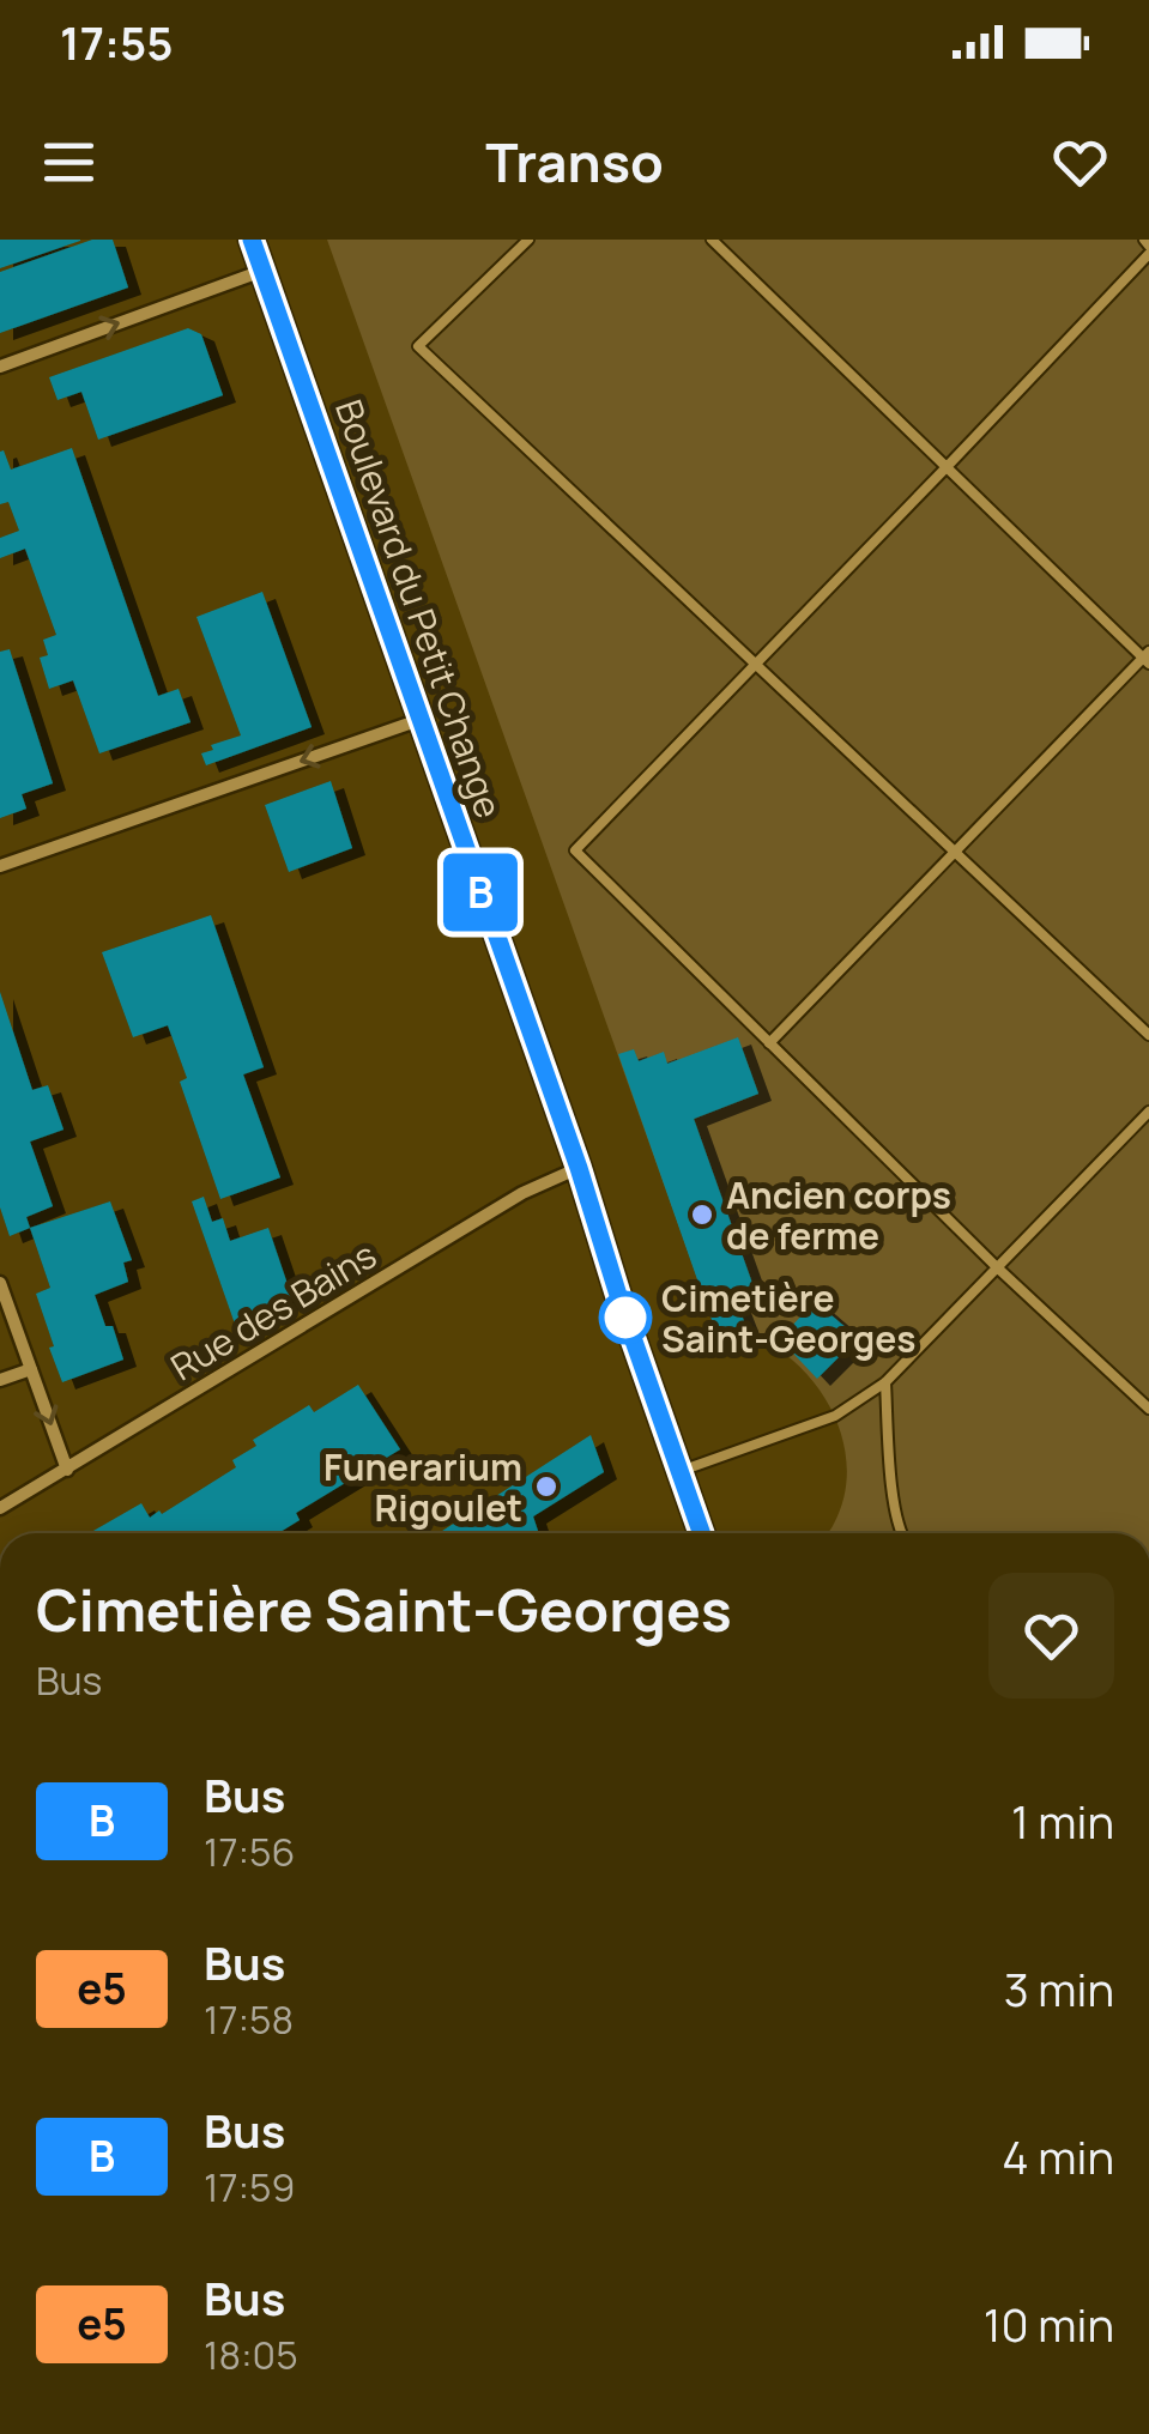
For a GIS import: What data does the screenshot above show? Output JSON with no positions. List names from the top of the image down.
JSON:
{
  "streets": {
    "main road": ["Boulevard du Petit Change"],
    "street": ["Rue des Bains"]
  },
  "crossings": [
    ["Boulevard du Petit Change", "Rue des Bains"]
  ],
  "places": ["Ancien corps de ferme", "Cimetière Saint-Georges", "Funerarium Rigoulet"],
  "lines": ["bus line B"],
  "page": {
    "status": "17:55",
    "header": "Transo",
    "on_map": "B",
    "heading": ["Cimetière Saint-Georges", "Bus"],
    "list": [
      {
        "mark": "B",
        "name": "Bus",
        "note": "17:56",
        "value": "1 min"
      },
      {
        "mark": "e5",
        "name": "Bus",
        "note": "17:58",
        "value": "3 min"
      },
      {
        "mark": "B",
        "name": "Bus",
        "note": "17:59",
        "value": "4 min"
      },
      {
        "mark": "e5",
        "name": "Bus",
        "note": "18:05",
        "value": "10 min"
      }
    ]
  }
}
